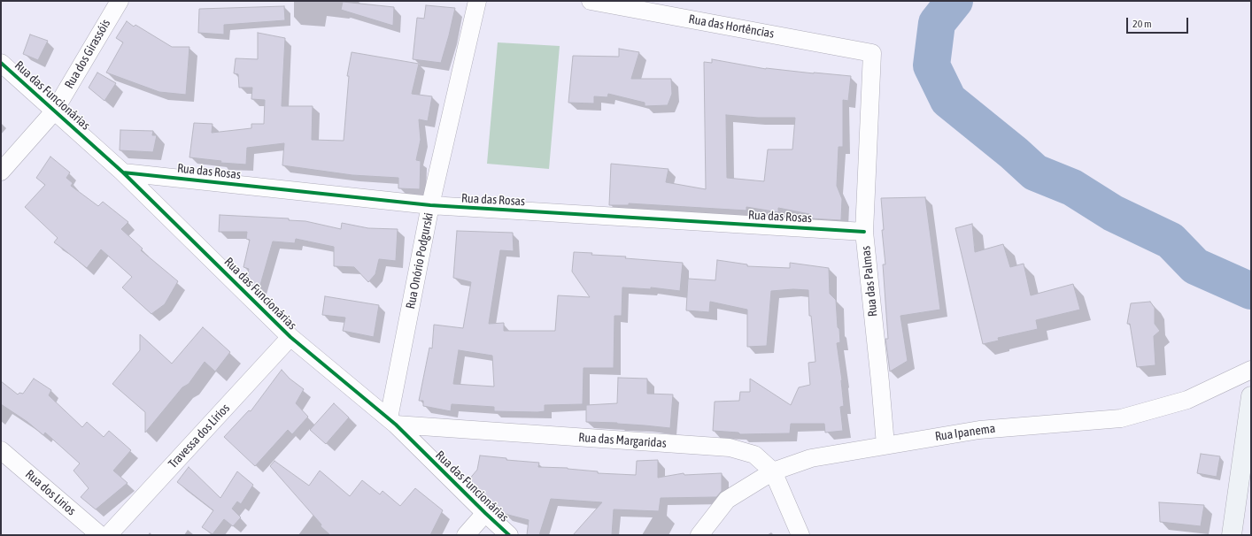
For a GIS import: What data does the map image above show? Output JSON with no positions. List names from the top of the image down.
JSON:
{
  "streets": {
    "street": [
      "Rua das Hortências",
      "Rua dos Girassóis",
      "Rua das Funcionárias",
      "Rua das Rosas",
      "Rua Onório Podgurski",
      "Rua das Palmas",
      "Rua Ipanema",
      "Travessa dos Lírios",
      "Rua das Margaridas",
      "Rua dos Lirios"
    ]
  },
  "crossings": [
    ["Rua das Hortências", "Rua das Palmas"],
    ["Rua dos Girassóis", "Rua das Funcionárias"],
    ["Rua das Funcionárias", "Rua das Rosas"],
    ["Rua das Funcionárias", "Rua Onório Podgurski"],
    ["Rua das Funcionárias", "Travessa dos Lírios"],
    ["Rua das Funcionárias", "Rua das Margaridas"],
    ["Rua das Rosas", "Rua Onório Podgurski"],
    ["Rua das Rosas", "Rua das Palmas"],
    ["Rua Onório Podgurski", "Rua das Margaridas"],
    ["Rua das Palmas", "Rua Ipanema"],
    ["Rua Ipanema", "Rua das Margaridas"]
  ],
  "scale_bar": "20 m"
}
